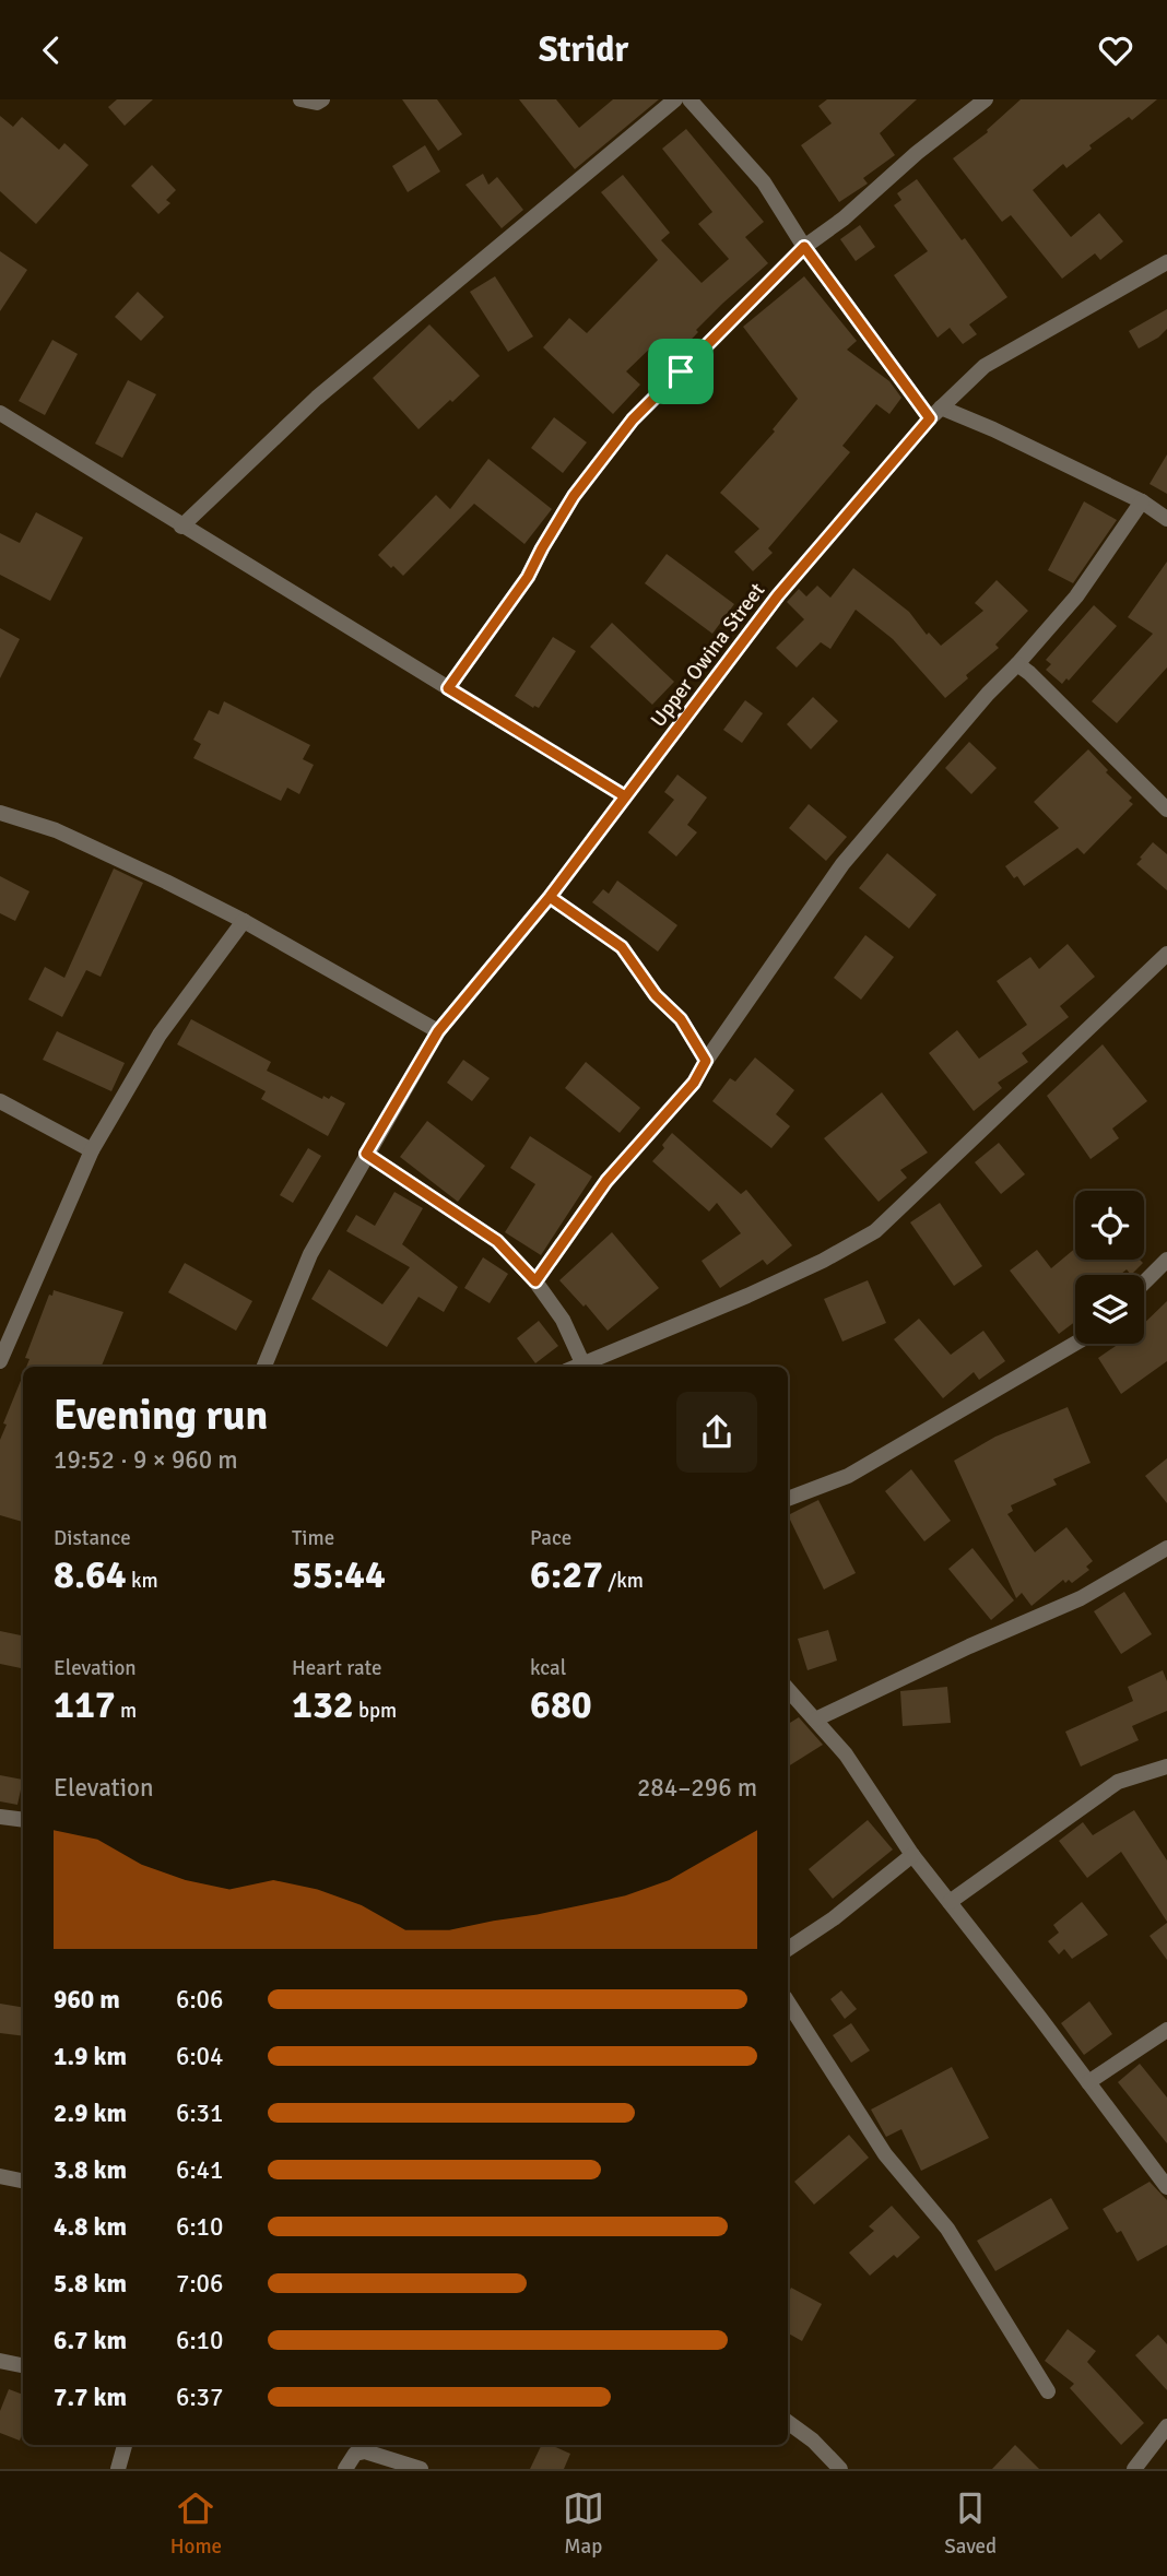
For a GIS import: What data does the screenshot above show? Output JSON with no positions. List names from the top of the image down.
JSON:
{
  "streets": {
    "street": ["Upper Owina Street"]
  },
  "page": {
    "header": "Stridr",
    "heading": ["Evening run", "19:52 · 9 × 960 m"],
    "stats": [
      ["Distance", "8.64 km"],
      ["Time", "55:44"],
      ["Pace", "6:27 /km"],
      ["Elevation", "117 m"],
      ["Heart rate", "132 bpm"],
      ["kcal", "680"]
    ],
    "chart": ["Elevation", "284–296 m"],
    "list": [
      {
        "name": "960 m",
        "note": "6:06"
      },
      {
        "name": "1.9 km",
        "note": "6:04"
      },
      {
        "name": "2.9 km",
        "note": "6:31"
      },
      {
        "name": "3.8 km",
        "note": "6:41"
      },
      {
        "name": "4.8 km",
        "note": "6:10"
      },
      {
        "name": "5.8 km",
        "note": "7:06"
      },
      {
        "name": "6.7 km",
        "note": "6:10"
      },
      {
        "name": "7.7 km",
        "note": "6:37"
      }
    ],
    "tabs": ["Home", "Map", "Saved"]
  }
}
